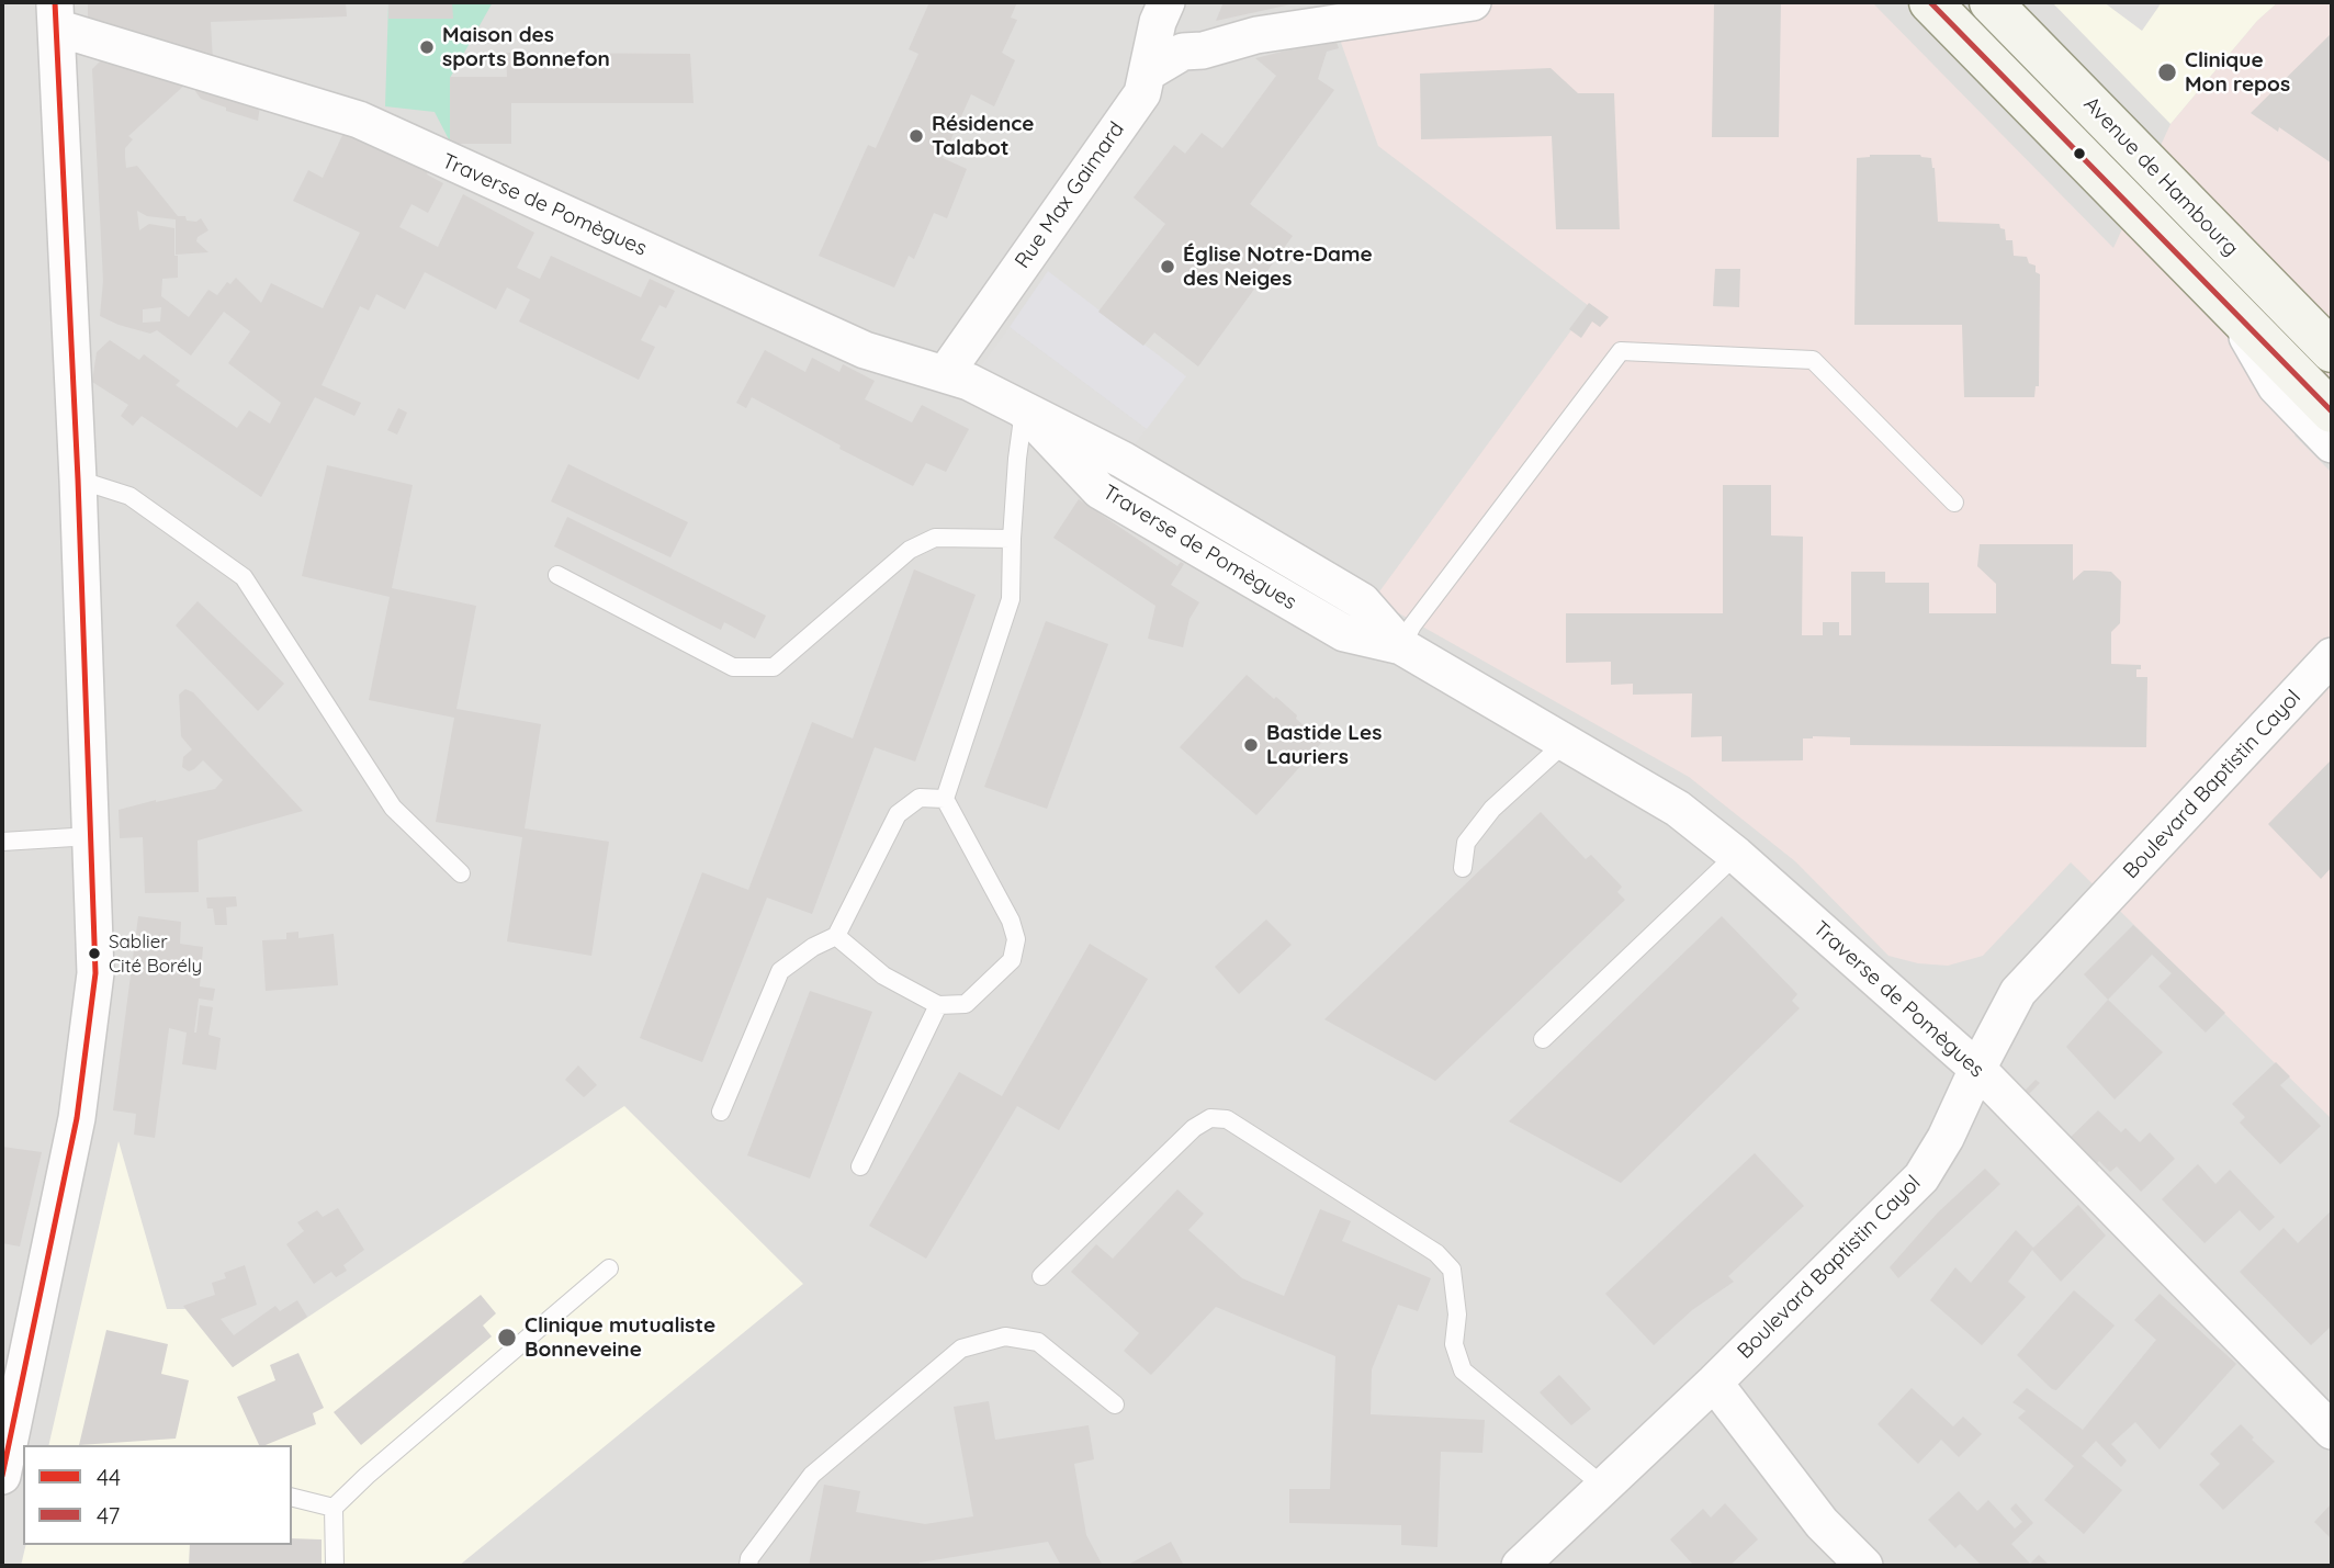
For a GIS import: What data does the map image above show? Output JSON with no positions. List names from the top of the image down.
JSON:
{
  "streets": {
    "street": [
      "Avenue de Hambourg",
      "Rue Max Gaimard",
      "Traverse de Pomègues",
      "Boulevard Baptistin Cayol"
    ]
  },
  "crossings": [
    ["Rue Max Gaimard", "Traverse de Pomègues"],
    ["Traverse de Pomègues", "Boulevard Baptistin Cayol"]
  ],
  "places": [
    "Maison des sports Bonnefon",
    "Clinique Mon repos",
    "Résidence Talabot",
    "Église Notre-Dame des Neiges",
    "Bastide Les Lauriers",
    "Sablier Cité Borély",
    "Clinique mutualiste Bonneveine"
  ],
  "lines": ["transit line 44", "transit line 47"],
  "legend": ["44", "47"]
}
